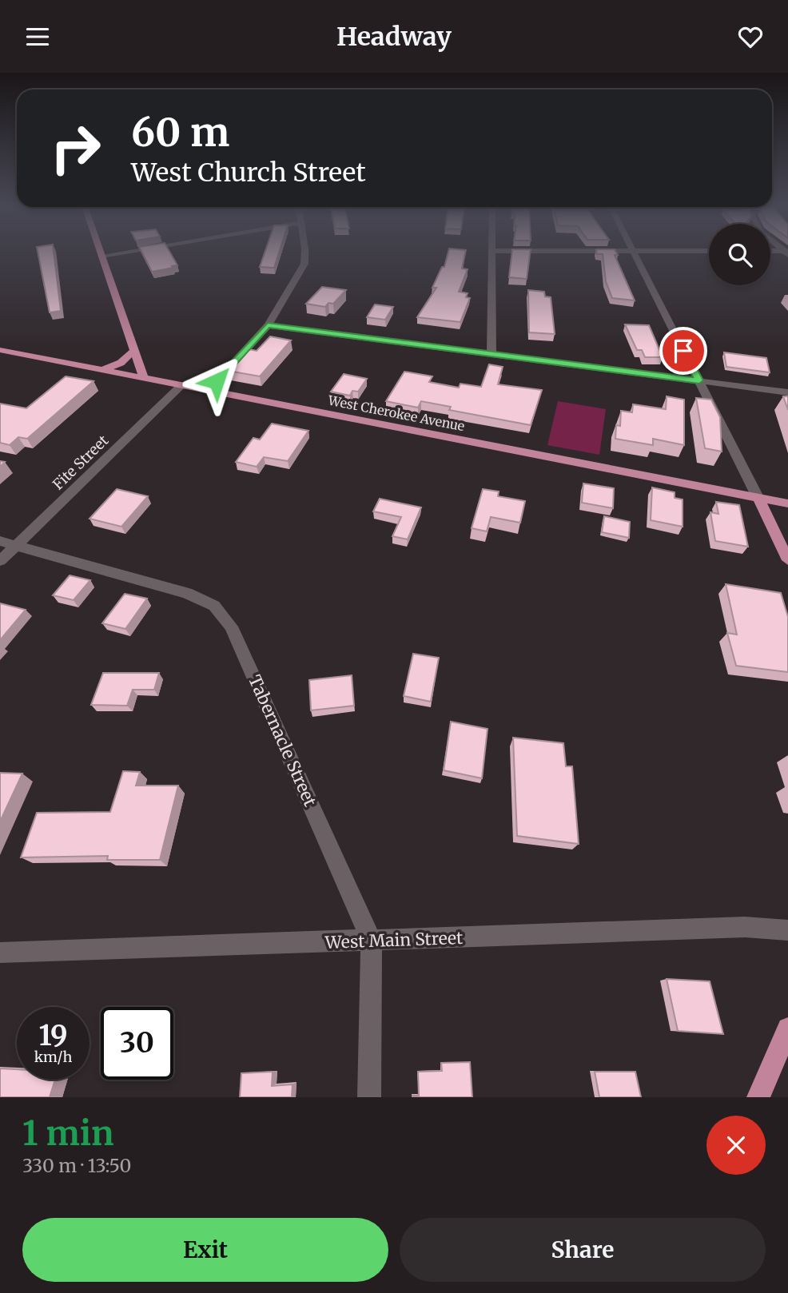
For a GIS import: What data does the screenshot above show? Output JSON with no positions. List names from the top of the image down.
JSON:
{
  "streets": {
    "main road": ["West Cherokee Avenue"],
    "street": ["Fite Street", "Tabernacle Street", "West Main Street"]
  },
  "crossings": [
    ["West Cherokee Avenue", "Fite Street"],
    ["Fite Street", "Tabernacle Street"],
    ["Tabernacle Street", "West Main Street"]
  ],
  "page": {
    "header": "Headway",
    "turn": ["60 m", "West Church Street"],
    "speed": "19 km/h",
    "limit": "30",
    "heading": ["1 min", "330 m · 13:50"],
    "buttons": ["Exit", "Share"]
  }
}
